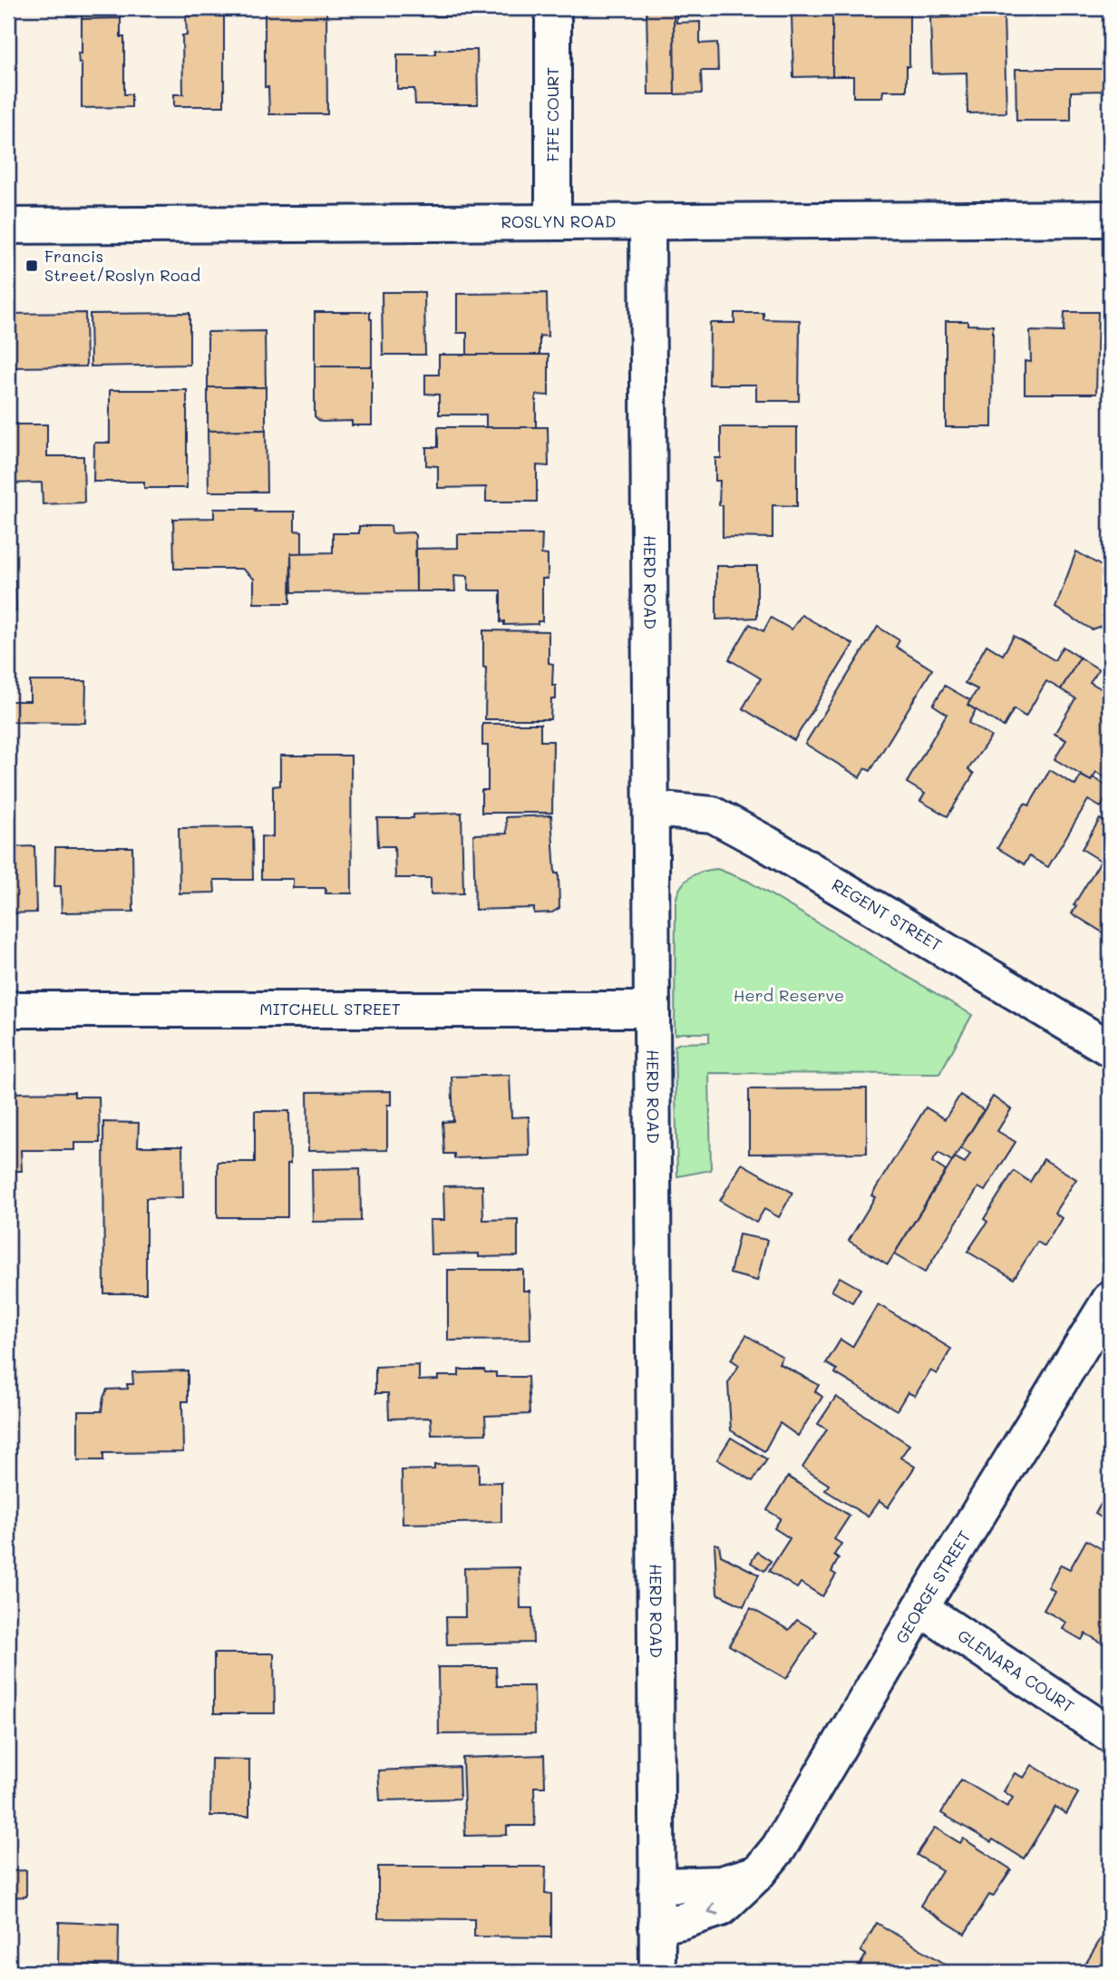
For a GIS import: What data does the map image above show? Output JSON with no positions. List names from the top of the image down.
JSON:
{
  "streets": {
    "street": [
      "FIFE COURT",
      "ROSLYN ROAD",
      "HERD ROAD",
      "REGENT STREET",
      "MITCHELL STREET",
      "GEORGE STREET",
      "GLENARA COURT"
    ]
  },
  "crossings": [
    ["FIFE COURT", "ROSLYN ROAD"],
    ["ROSLYN ROAD", "HERD ROAD"],
    ["HERD ROAD", "REGENT STREET"],
    ["HERD ROAD", "MITCHELL STREET"],
    ["HERD ROAD", "GEORGE STREET"],
    ["GEORGE STREET", "GLENARA COURT"]
  ],
  "parks": ["Herd Reserve"],
  "places": {
    "transit": ["Francis Street/Roslyn Road"]
  }
}
